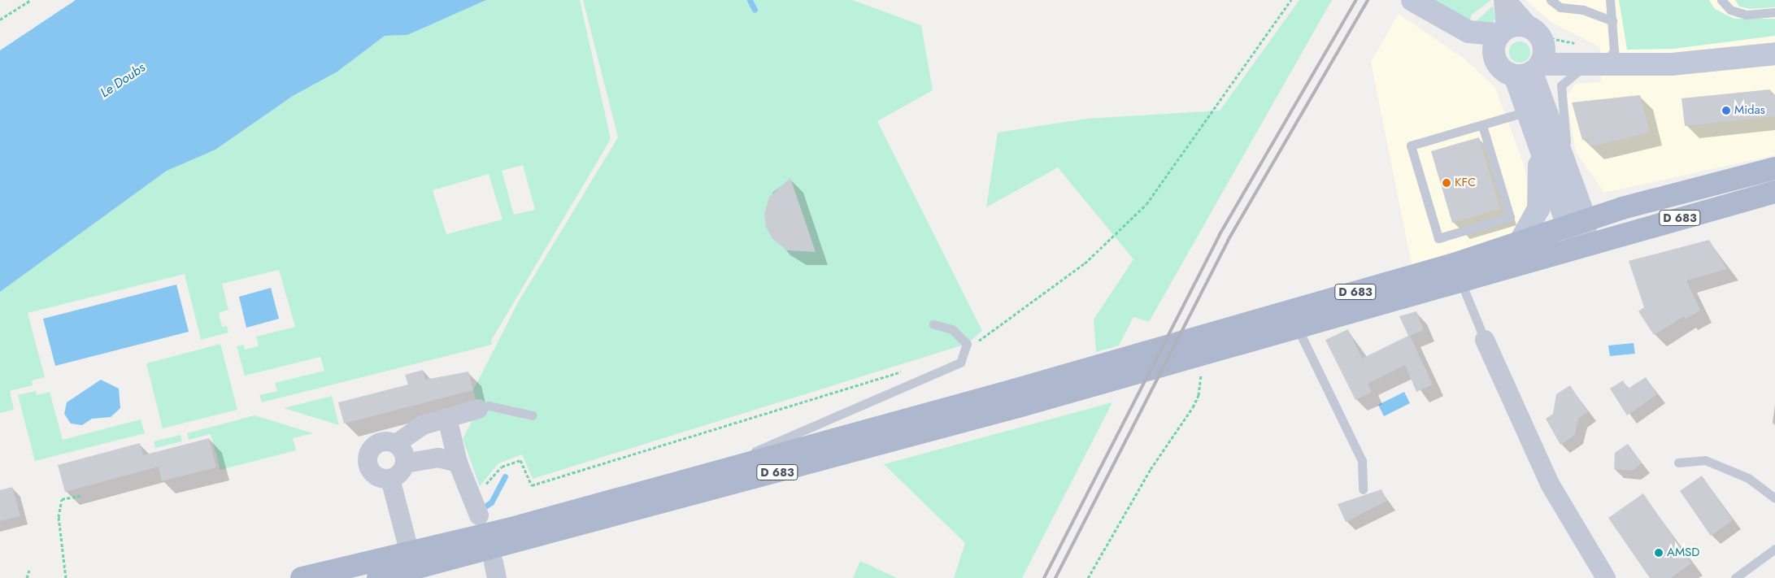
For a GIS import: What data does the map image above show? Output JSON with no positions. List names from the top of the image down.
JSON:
{
  "streets": {
    "main road": ["D 683"]
  },
  "water": ["Le Doubs"],
  "places": ["Midas", "KFC", "AMSD"]
}
